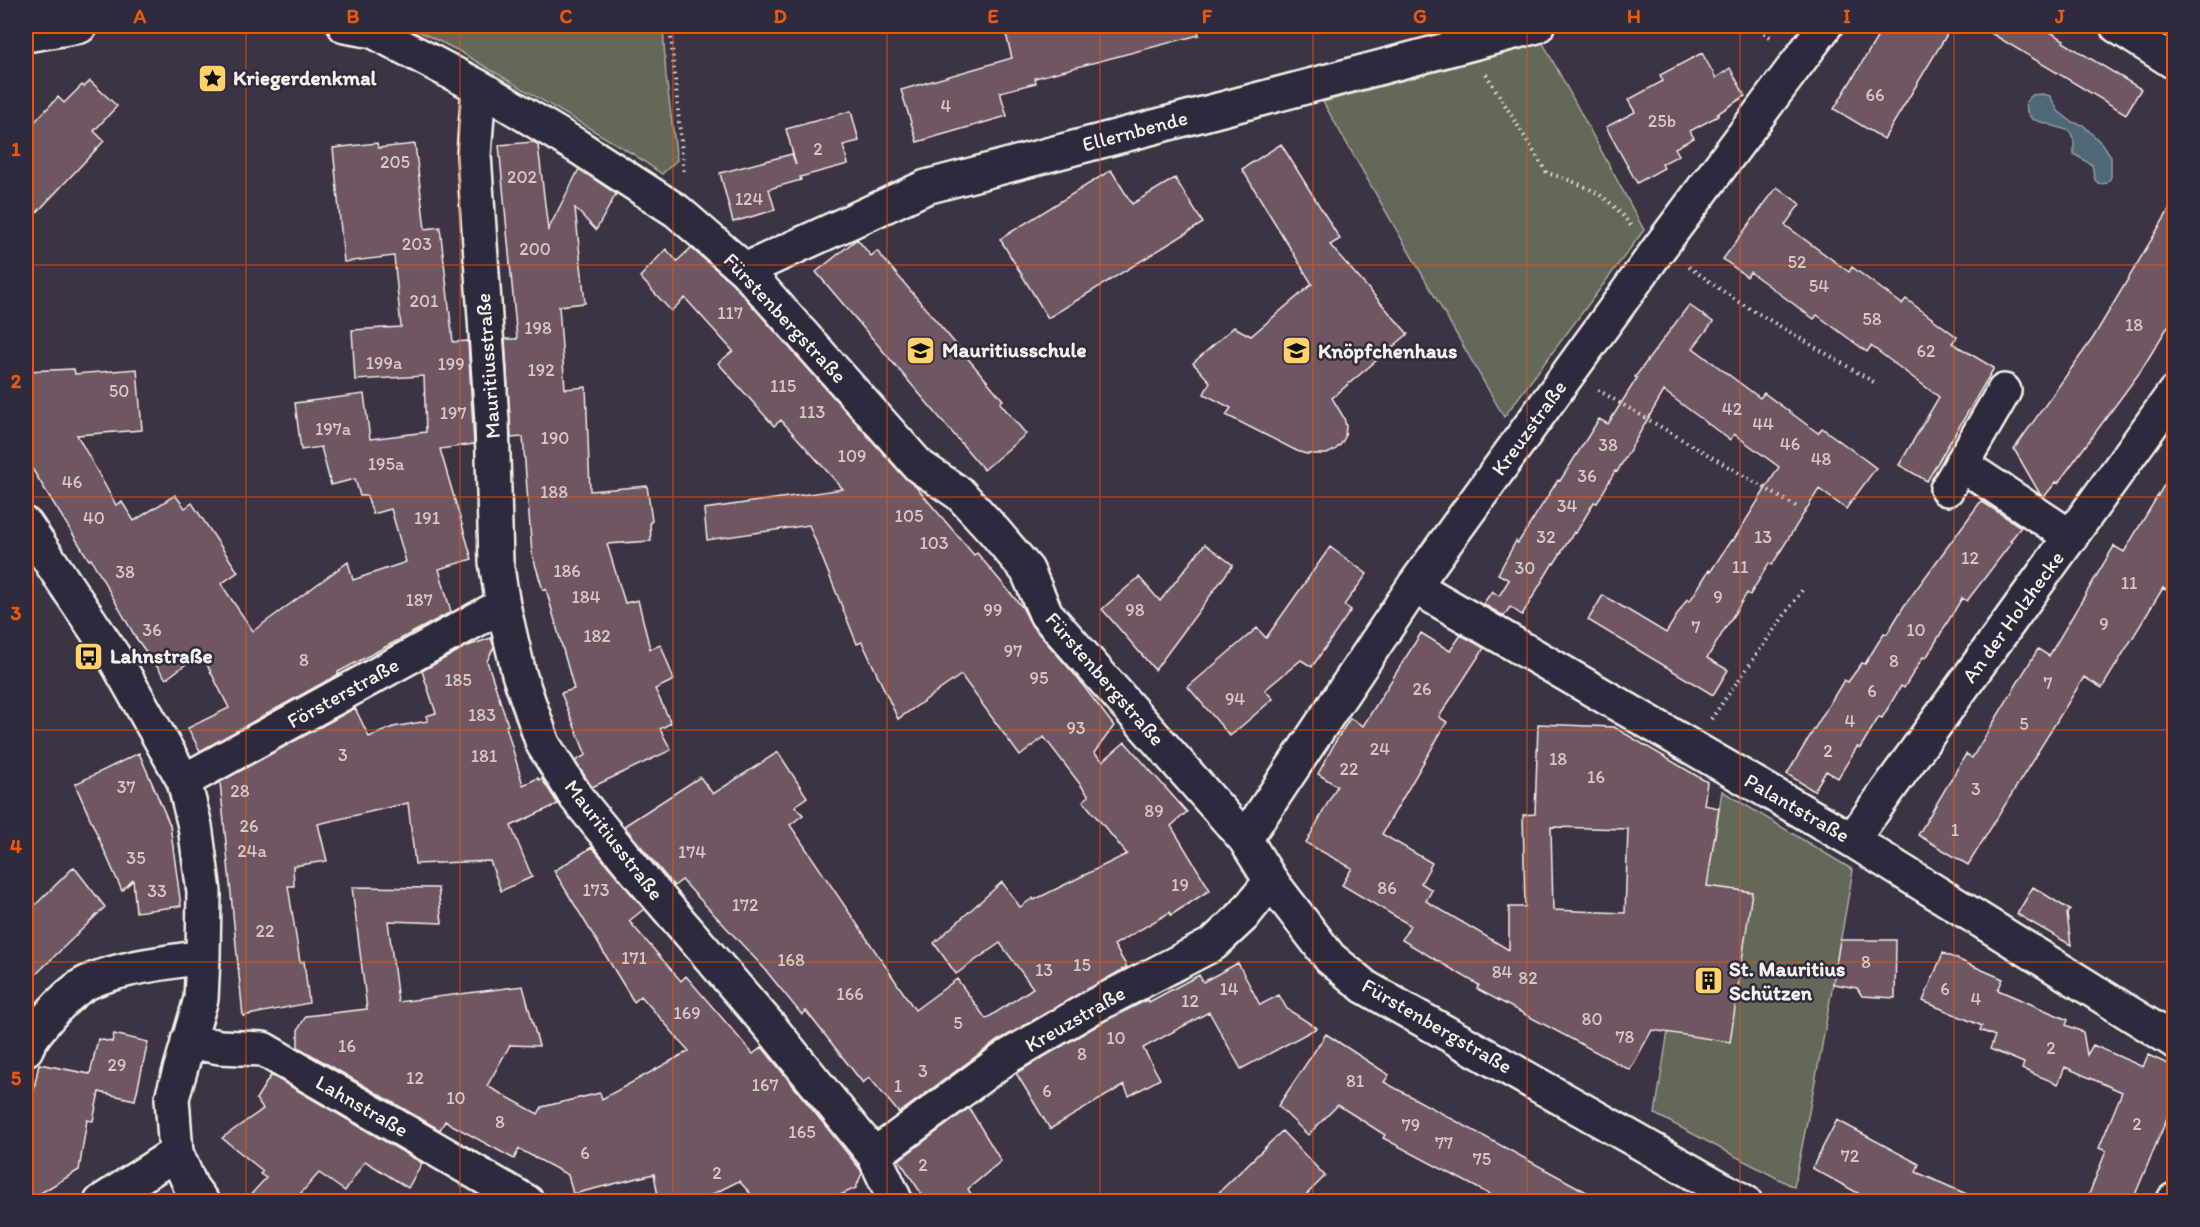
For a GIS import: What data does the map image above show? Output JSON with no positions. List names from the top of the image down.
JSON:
{
  "streets": {
    "street": [
      "Ellernbende",
      "Fürstenbergstraße",
      "Mauritiusstraße",
      "Kreuzstraße",
      "An der Holzhecke",
      "Försterstraße",
      "Palantstraße",
      "Lahnstraße"
    ]
  },
  "crossings": [
    ["Ellernbende", "Fürstenbergstraße"],
    ["Fürstenbergstraße", "Mauritiusstraße"],
    ["Fürstenbergstraße", "Kreuzstraße"],
    ["Mauritiusstraße", "Kreuzstraße"],
    ["Mauritiusstraße", "Försterstraße"],
    ["Kreuzstraße", "Palantstraße"],
    ["An der Holzhecke", "Palantstraße"]
  ],
  "places": {
    "place": ["Kriegerdenkmal"],
    "school or university": ["Mauritiusschule", "Knöpfchenhaus"],
    "bus stop": ["Lahnstraße"],
    "building": ["St. Mauritius Schützen"]
  },
  "house_numbers": [
    "66",
    "4",
    "25b",
    "2",
    "205",
    "202",
    "124",
    "203",
    "200",
    "52",
    "54",
    "201",
    "117",
    "58",
    "18",
    "198",
    "62",
    "199a",
    "199",
    "192",
    "115",
    "50",
    "42",
    "113",
    "197",
    "44",
    "197a",
    "190",
    "46",
    "38",
    "109",
    "48",
    "195a",
    "36",
    "46",
    "188",
    "34",
    "105",
    "40",
    "191",
    "32",
    "13",
    "103",
    "12",
    "11",
    "30",
    "186",
    "38",
    "11",
    "184",
    "9",
    "187",
    "99",
    "98",
    "9",
    "7",
    "36",
    "10",
    "182",
    "97",
    "8",
    "8",
    "95",
    "185",
    "7",
    "26",
    "6",
    "94",
    "183",
    "4",
    "5",
    "93",
    "24",
    "2",
    "3",
    "181",
    "18",
    "22",
    "16",
    "37",
    "3",
    "28",
    "89",
    "26",
    "1",
    "24a",
    "174",
    "35",
    "19",
    "86",
    "173",
    "33",
    "172",
    "22",
    "171",
    "168",
    "8",
    "15",
    "13",
    "84",
    "82",
    "14",
    "6",
    "166",
    "4",
    "12",
    "169",
    "80",
    "5",
    "78",
    "10",
    "16",
    "2",
    "8",
    "29",
    "3",
    "12",
    "81",
    "167",
    "1",
    "6",
    "10",
    "8",
    "2",
    "79",
    "165",
    "77",
    "6",
    "72",
    "75",
    "2",
    "2"
  ],
  "grid": {
    "columns": [
      "A",
      "B",
      "C",
      "D",
      "E",
      "F",
      "G",
      "H",
      "I",
      "J"
    ],
    "rows": [
      "1",
      "2",
      "3",
      "4",
      "5"
    ]
  }
}
